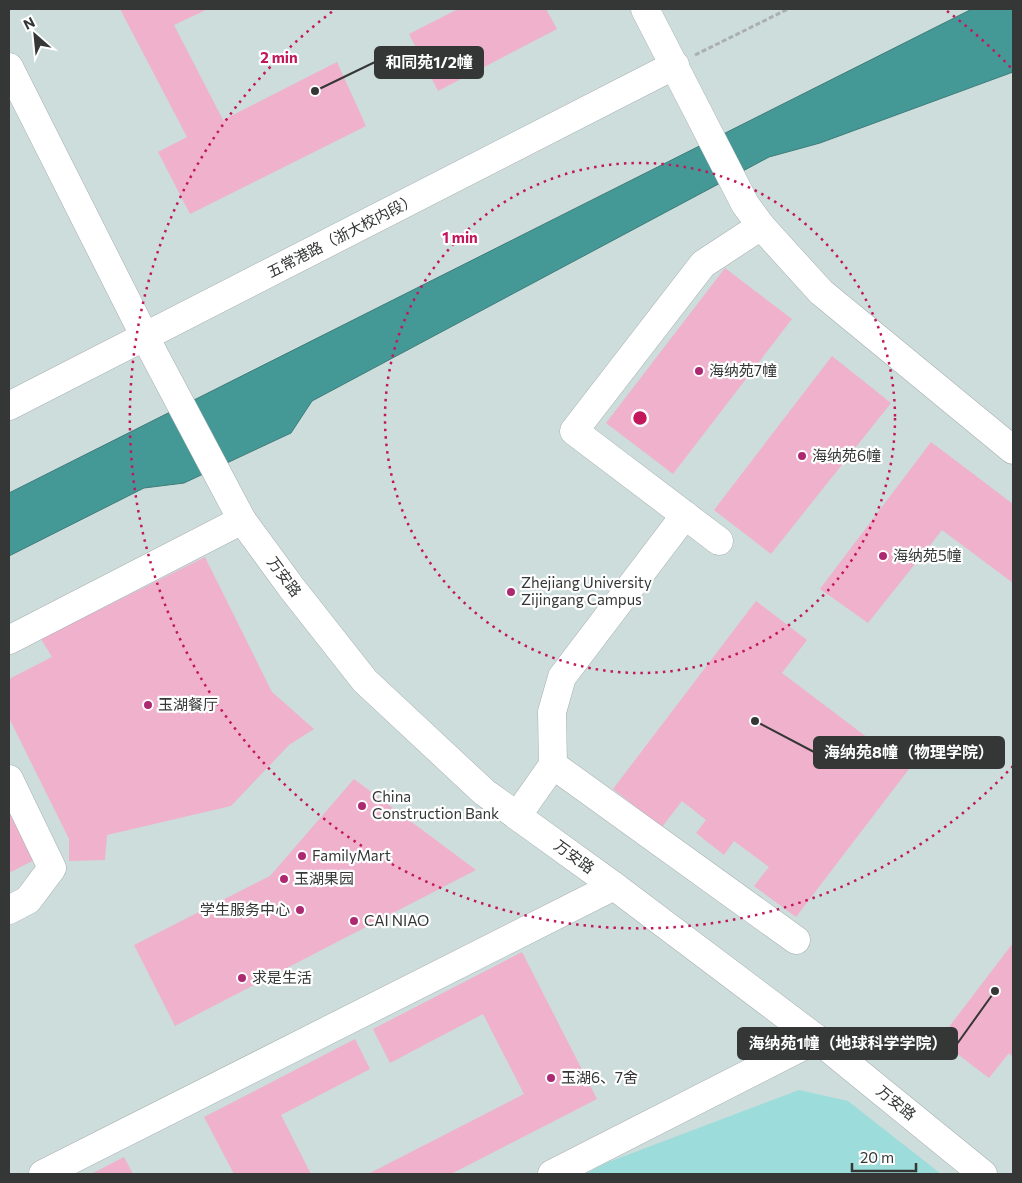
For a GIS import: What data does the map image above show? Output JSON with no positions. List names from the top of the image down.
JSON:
{
  "streets": {
    "street": ["五常港路（浙大校内段）", "万安路"]
  },
  "crossings": [
    ["五常港路（浙大校内段）", "万安路"]
  ],
  "places": [
    "和同苑1/2幢",
    "海纳苑7幢",
    "海纳苑6幢",
    "海纳苑5幢",
    "Zhejiang University Zijingang Campus",
    "玉湖餐厅",
    "海纳苑8幢（物理学院）",
    "China Construction Bank",
    "FamilyMart",
    "玉湖果园",
    "学生服务中心",
    "CAI NIAO",
    "求是生活",
    "海纳苑1幢（地球科学学院）",
    "玉湖6、7舍"
  ],
  "scale_bar": "20 m",
  "north": "top left",
  "rings": ["2 min", "1 min"]
}
